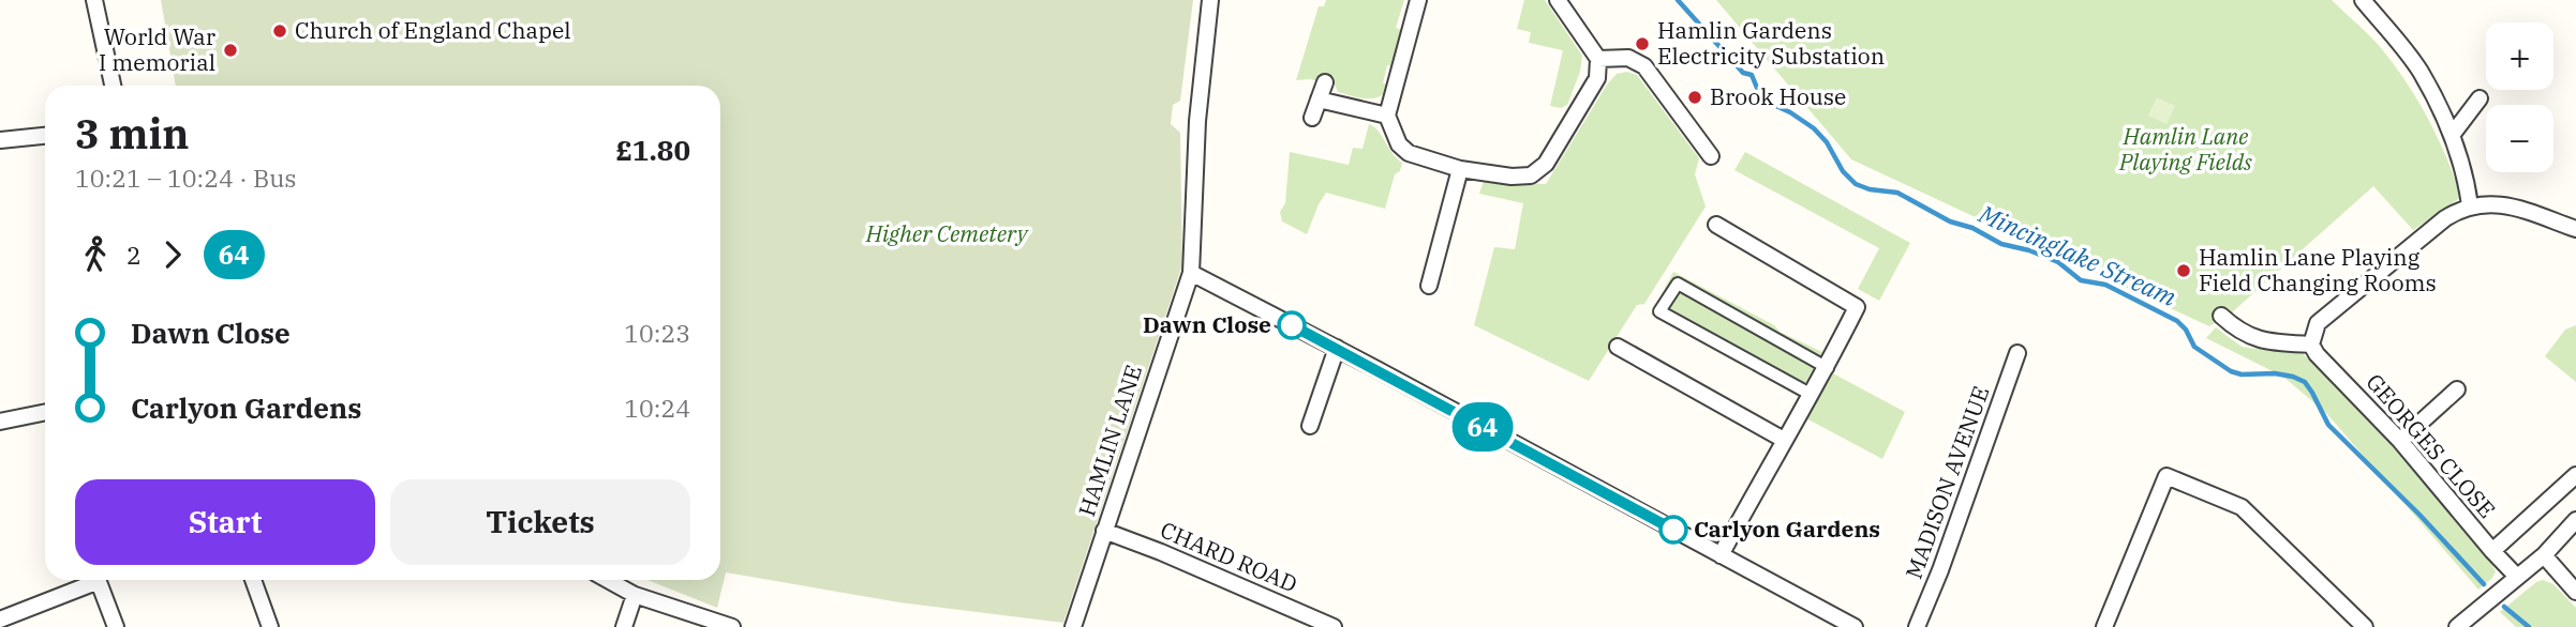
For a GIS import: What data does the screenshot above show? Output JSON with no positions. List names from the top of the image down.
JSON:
{
  "streets": {
    "street": [
      "HAMLIN LANE",
      "GEORGES CLOSE",
      "MADISON AVENUE",
      "CHARD ROAD"
    ]
  },
  "crossings": [
    ["HAMLIN LANE", "CHARD ROAD"]
  ],
  "water": ["Mincinglake Stream"],
  "parks": ["Hamlin Lane Playing Fields", "Higher Cemetery"],
  "places": [
    "Church of England Chapel",
    "Hamlin Gardens Electricity Substation",
    "World War I memorial",
    "Brook House",
    "Hamlin Lane Playing Field Changing Rooms",
    "Dawn Close",
    "Carlyon Gardens"
  ],
  "lines": ["bus line 64"],
  "page": {
    "on_map": "64",
    "map_buttons": ["+", "−"],
    "heading": ["3 min", "10:21 – 10:24 · Bus", "£1.80"],
    "legs": ["2", "64"],
    "list": [
      {
        "name": "Dawn Close",
        "value": "10:23"
      },
      {
        "name": "Carlyon Gardens",
        "value": "10:24"
      }
    ],
    "buttons": ["Start", "Tickets"]
  }
}
